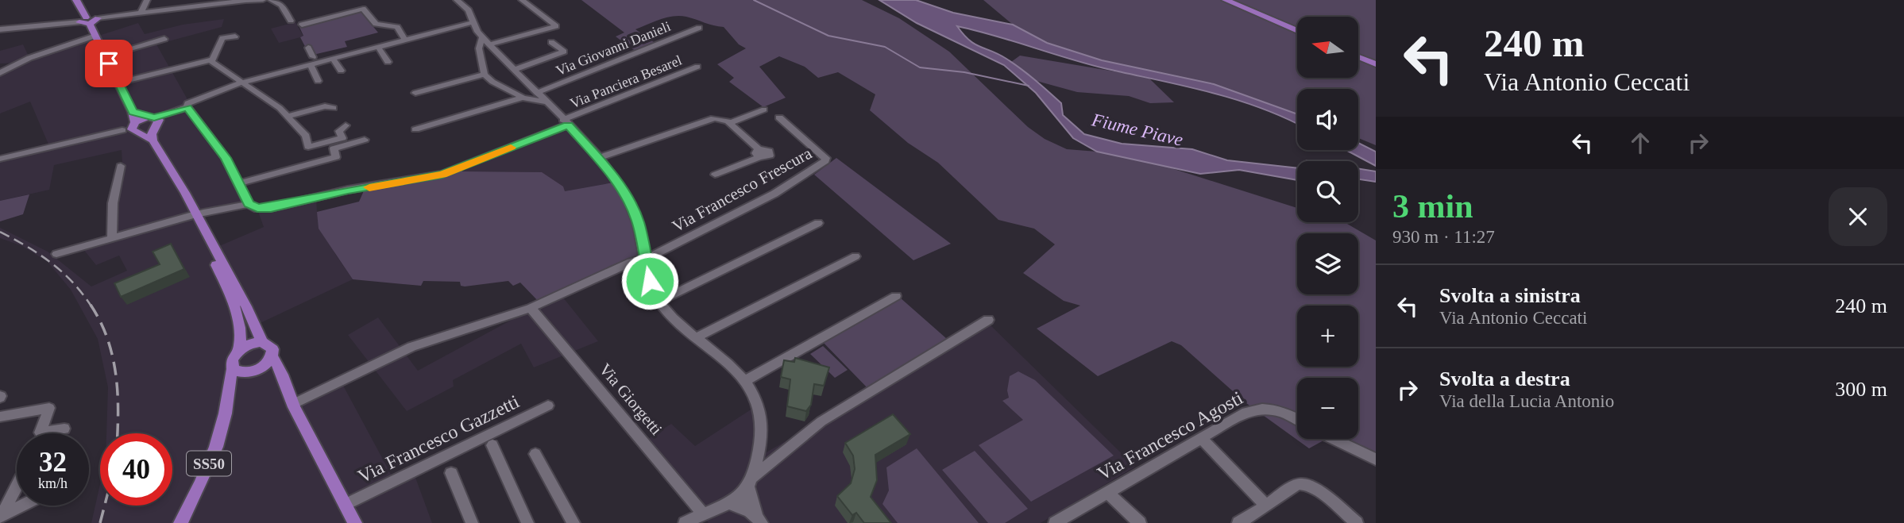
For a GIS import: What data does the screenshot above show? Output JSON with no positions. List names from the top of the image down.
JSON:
{
  "streets": {
    "main road": ["SS50"],
    "street": [
      "Via Giovanni Danieli",
      "Via Panciera Besarel",
      "Via Francesco Frescura",
      "Via Giorgetti",
      "Via Francesco Agosti",
      "Via Francesco Gazzetti"
    ]
  },
  "water": ["Fiume Piave"],
  "north": "left",
  "page": {
    "turn": ["240 m", "Via Antonio Ceccati"],
    "map_buttons": ["+", "−"],
    "heading": ["3 min", "930 m · 11:27"],
    "list": [
      {
        "name": "Svolta a sinistra",
        "note": "Via Antonio Ceccati",
        "value": "240 m"
      },
      {
        "name": "Svolta a destra",
        "note": "Via della Lucia Antonio",
        "value": "300 m"
      }
    ],
    "speed": "32 km/h",
    "limit": "40"
  }
}
